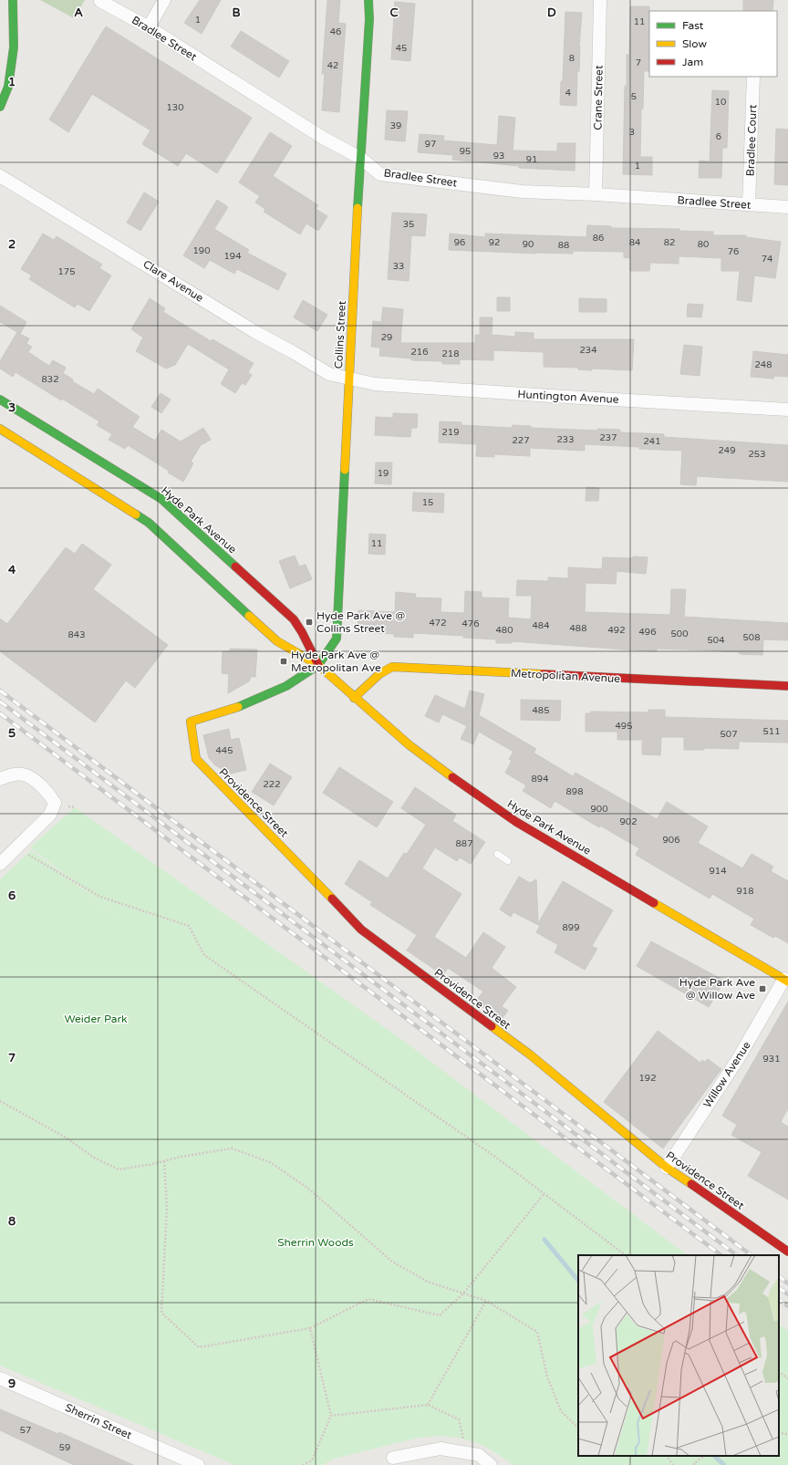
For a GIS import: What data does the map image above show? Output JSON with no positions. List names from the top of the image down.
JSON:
{
  "streets": {
    "street": [
      "Bradlee Street",
      "Crane Street",
      "Bradlee Court",
      "Clare Avenue",
      "Collins Street",
      "Huntington Avenue",
      "Hyde Park Avenue",
      "Metropolitan Avenue",
      "Providence Street",
      "Willow Avenue",
      "Sherrin Street"
    ]
  },
  "crossings": [
    ["Bradlee Street", "Crane Street"],
    ["Bradlee Street", "Bradlee Court"],
    ["Bradlee Street", "Collins Street"],
    ["Clare Avenue", "Collins Street"],
    ["Clare Avenue", "Huntington Avenue"],
    ["Collins Street", "Huntington Avenue"],
    ["Collins Street", "Hyde Park Avenue"],
    ["Collins Street", "Providence Street"],
    ["Hyde Park Avenue", "Metropolitan Avenue"],
    ["Hyde Park Avenue", "Providence Street"],
    ["Hyde Park Avenue", "Willow Avenue"],
    ["Providence Street", "Willow Avenue"]
  ],
  "parks": ["Weider Park", "Sherrin Woods"],
  "places": {
    "transit": ["Hyde Park Ave @ Collins Street", "Hyde Park Ave @ Metropolitan Ave", "Hyde Park Ave @ Willow Ave"]
  },
  "house_numbers": [
    "1",
    "11",
    "46",
    "45",
    "8",
    "7",
    "42",
    "4",
    "5",
    "10",
    "130",
    "39",
    "3",
    "6",
    "97",
    "95",
    "93",
    "91",
    "1",
    "35",
    "86",
    "96",
    "92",
    "84",
    "82",
    "90",
    "80",
    "88",
    "190",
    "76",
    "194",
    "74",
    "33",
    "175",
    "29",
    "234",
    "216",
    "218",
    "248",
    "832",
    "219",
    "237",
    "233",
    "227",
    "241",
    "249",
    "253",
    "19",
    "15",
    "11",
    "472",
    "476",
    "484",
    "488",
    "480",
    "492",
    "496",
    "500",
    "843",
    "508",
    "504",
    "485",
    "495",
    "511",
    "507",
    "445",
    "894",
    "222",
    "898",
    "900",
    "902",
    "906",
    "887",
    "914",
    "918",
    "899",
    "931",
    "192",
    "57",
    "59"
  ],
  "legend": ["Fast", "Slow", "Jam"],
  "grid": {
    "columns": [
      "A",
      "B",
      "C",
      "D"
    ],
    "rows": [
      "1",
      "2",
      "3",
      "4",
      "5",
      "6",
      "7",
      "8",
      "9"
    ]
  }
}
